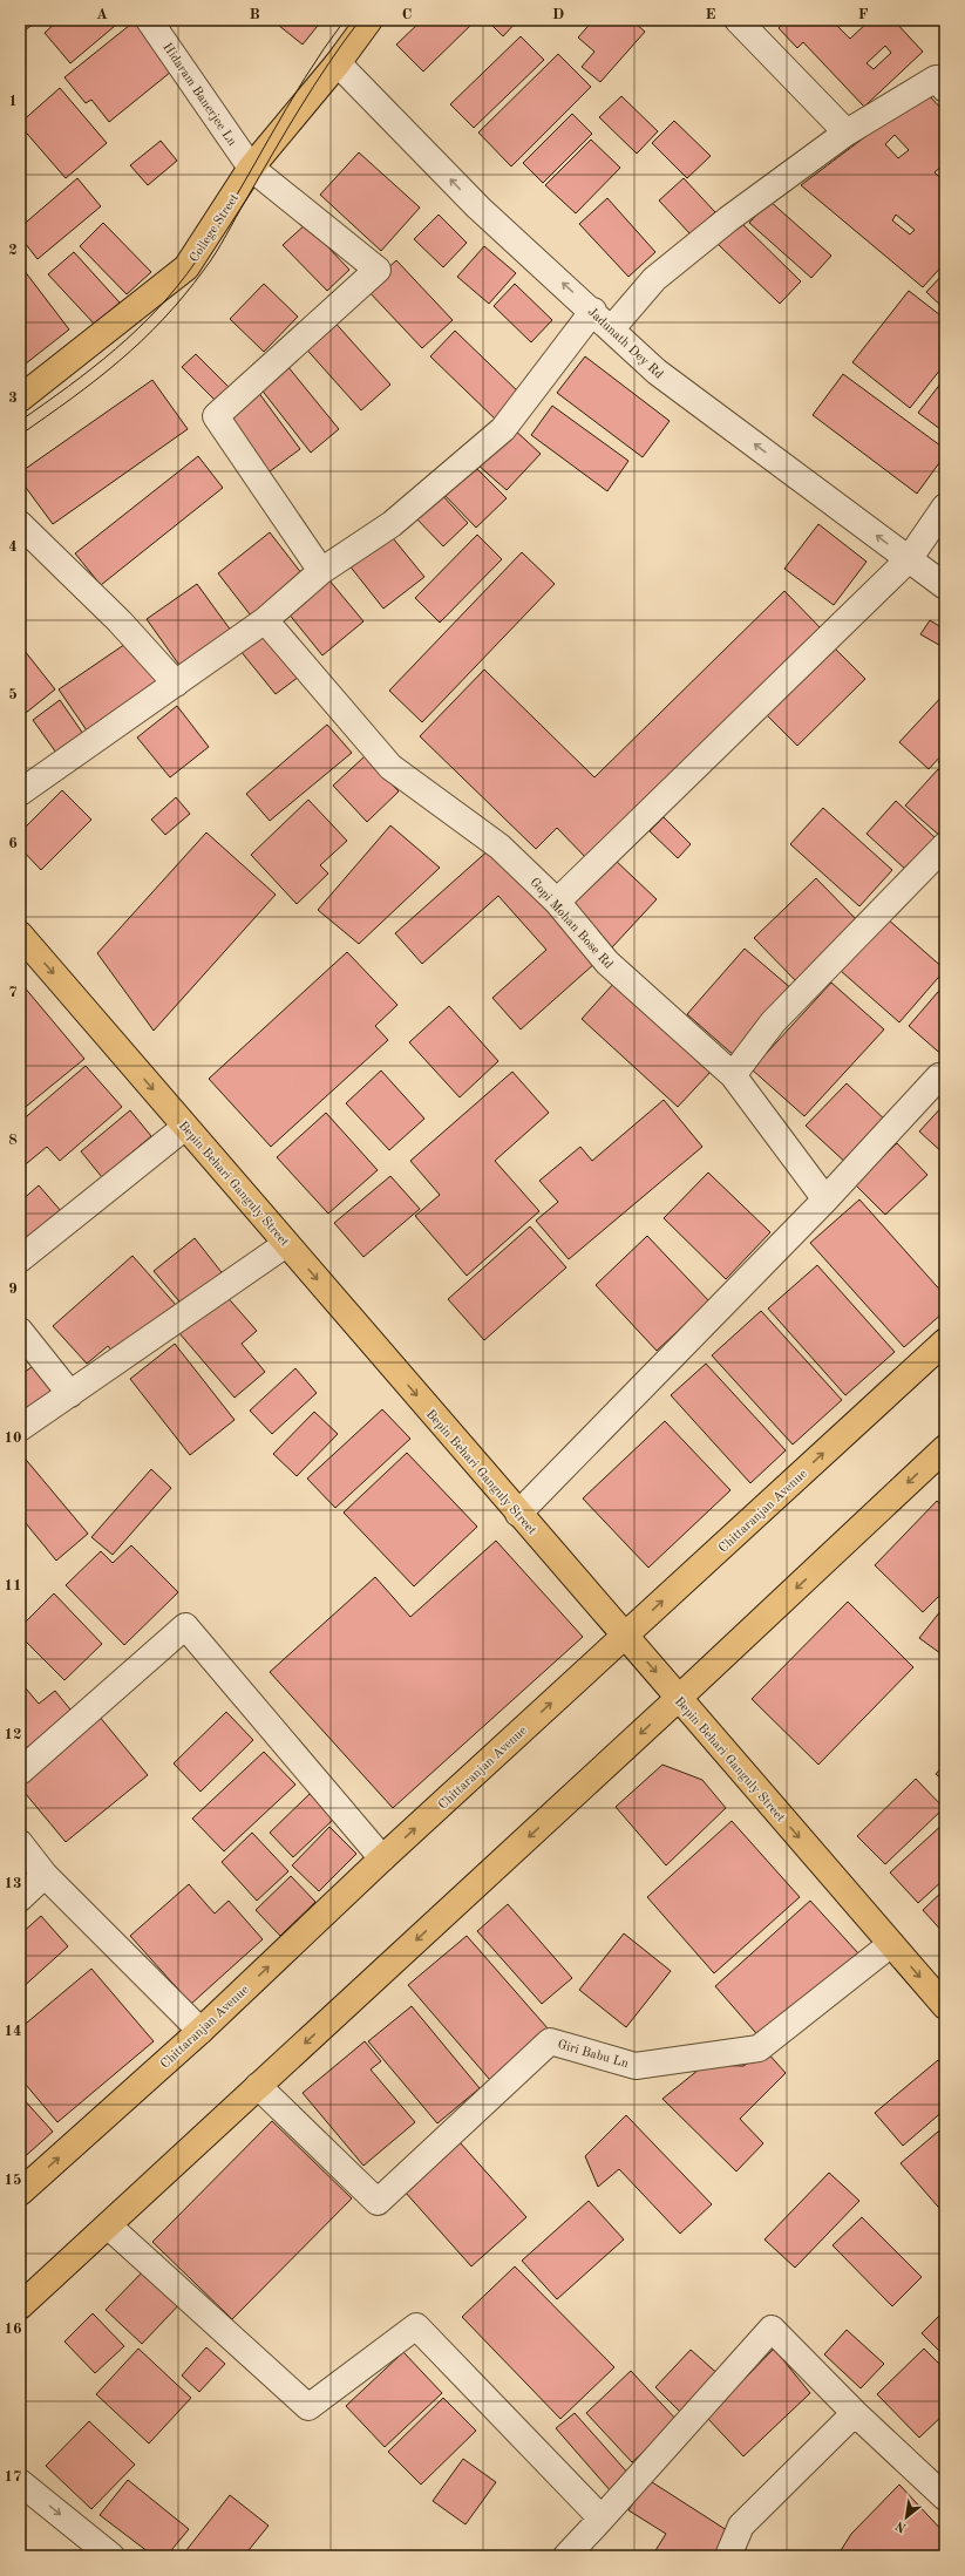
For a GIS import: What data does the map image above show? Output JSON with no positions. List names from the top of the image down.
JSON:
{
  "streets": {
    "main road": ["College Street", "Bepin Behari Ganguly Street", "Chittaranjan Avenue"],
    "street": [
      "Hidaram Banerjee Ln",
      "Jadunath Dey Rd",
      "Gopi Mohan Bose Rd",
      "Giri Babu Ln"
    ]
  },
  "crossings": [
    ["Hidaram Banerjee Ln", "College Street"],
    ["College Street", "Jadunath Dey Rd"],
    ["Bepin Behari Ganguly Street", "Chittaranjan Avenue"],
    ["Bepin Behari Ganguly Street", "Giri Babu Ln"]
  ],
  "one_way": ["Jadunath Dey Rd", "Bepin Behari Ganguly Street"],
  "north": "bottom left",
  "grid": {
    "columns": [
      "A",
      "B",
      "C",
      "D",
      "E",
      "F"
    ],
    "rows": [
      "1",
      "2",
      "3",
      "4",
      "5",
      "6",
      "7",
      "8",
      "9",
      "10",
      "11",
      "12",
      "13",
      "14",
      "15",
      "16",
      "17"
    ]
  }
}
